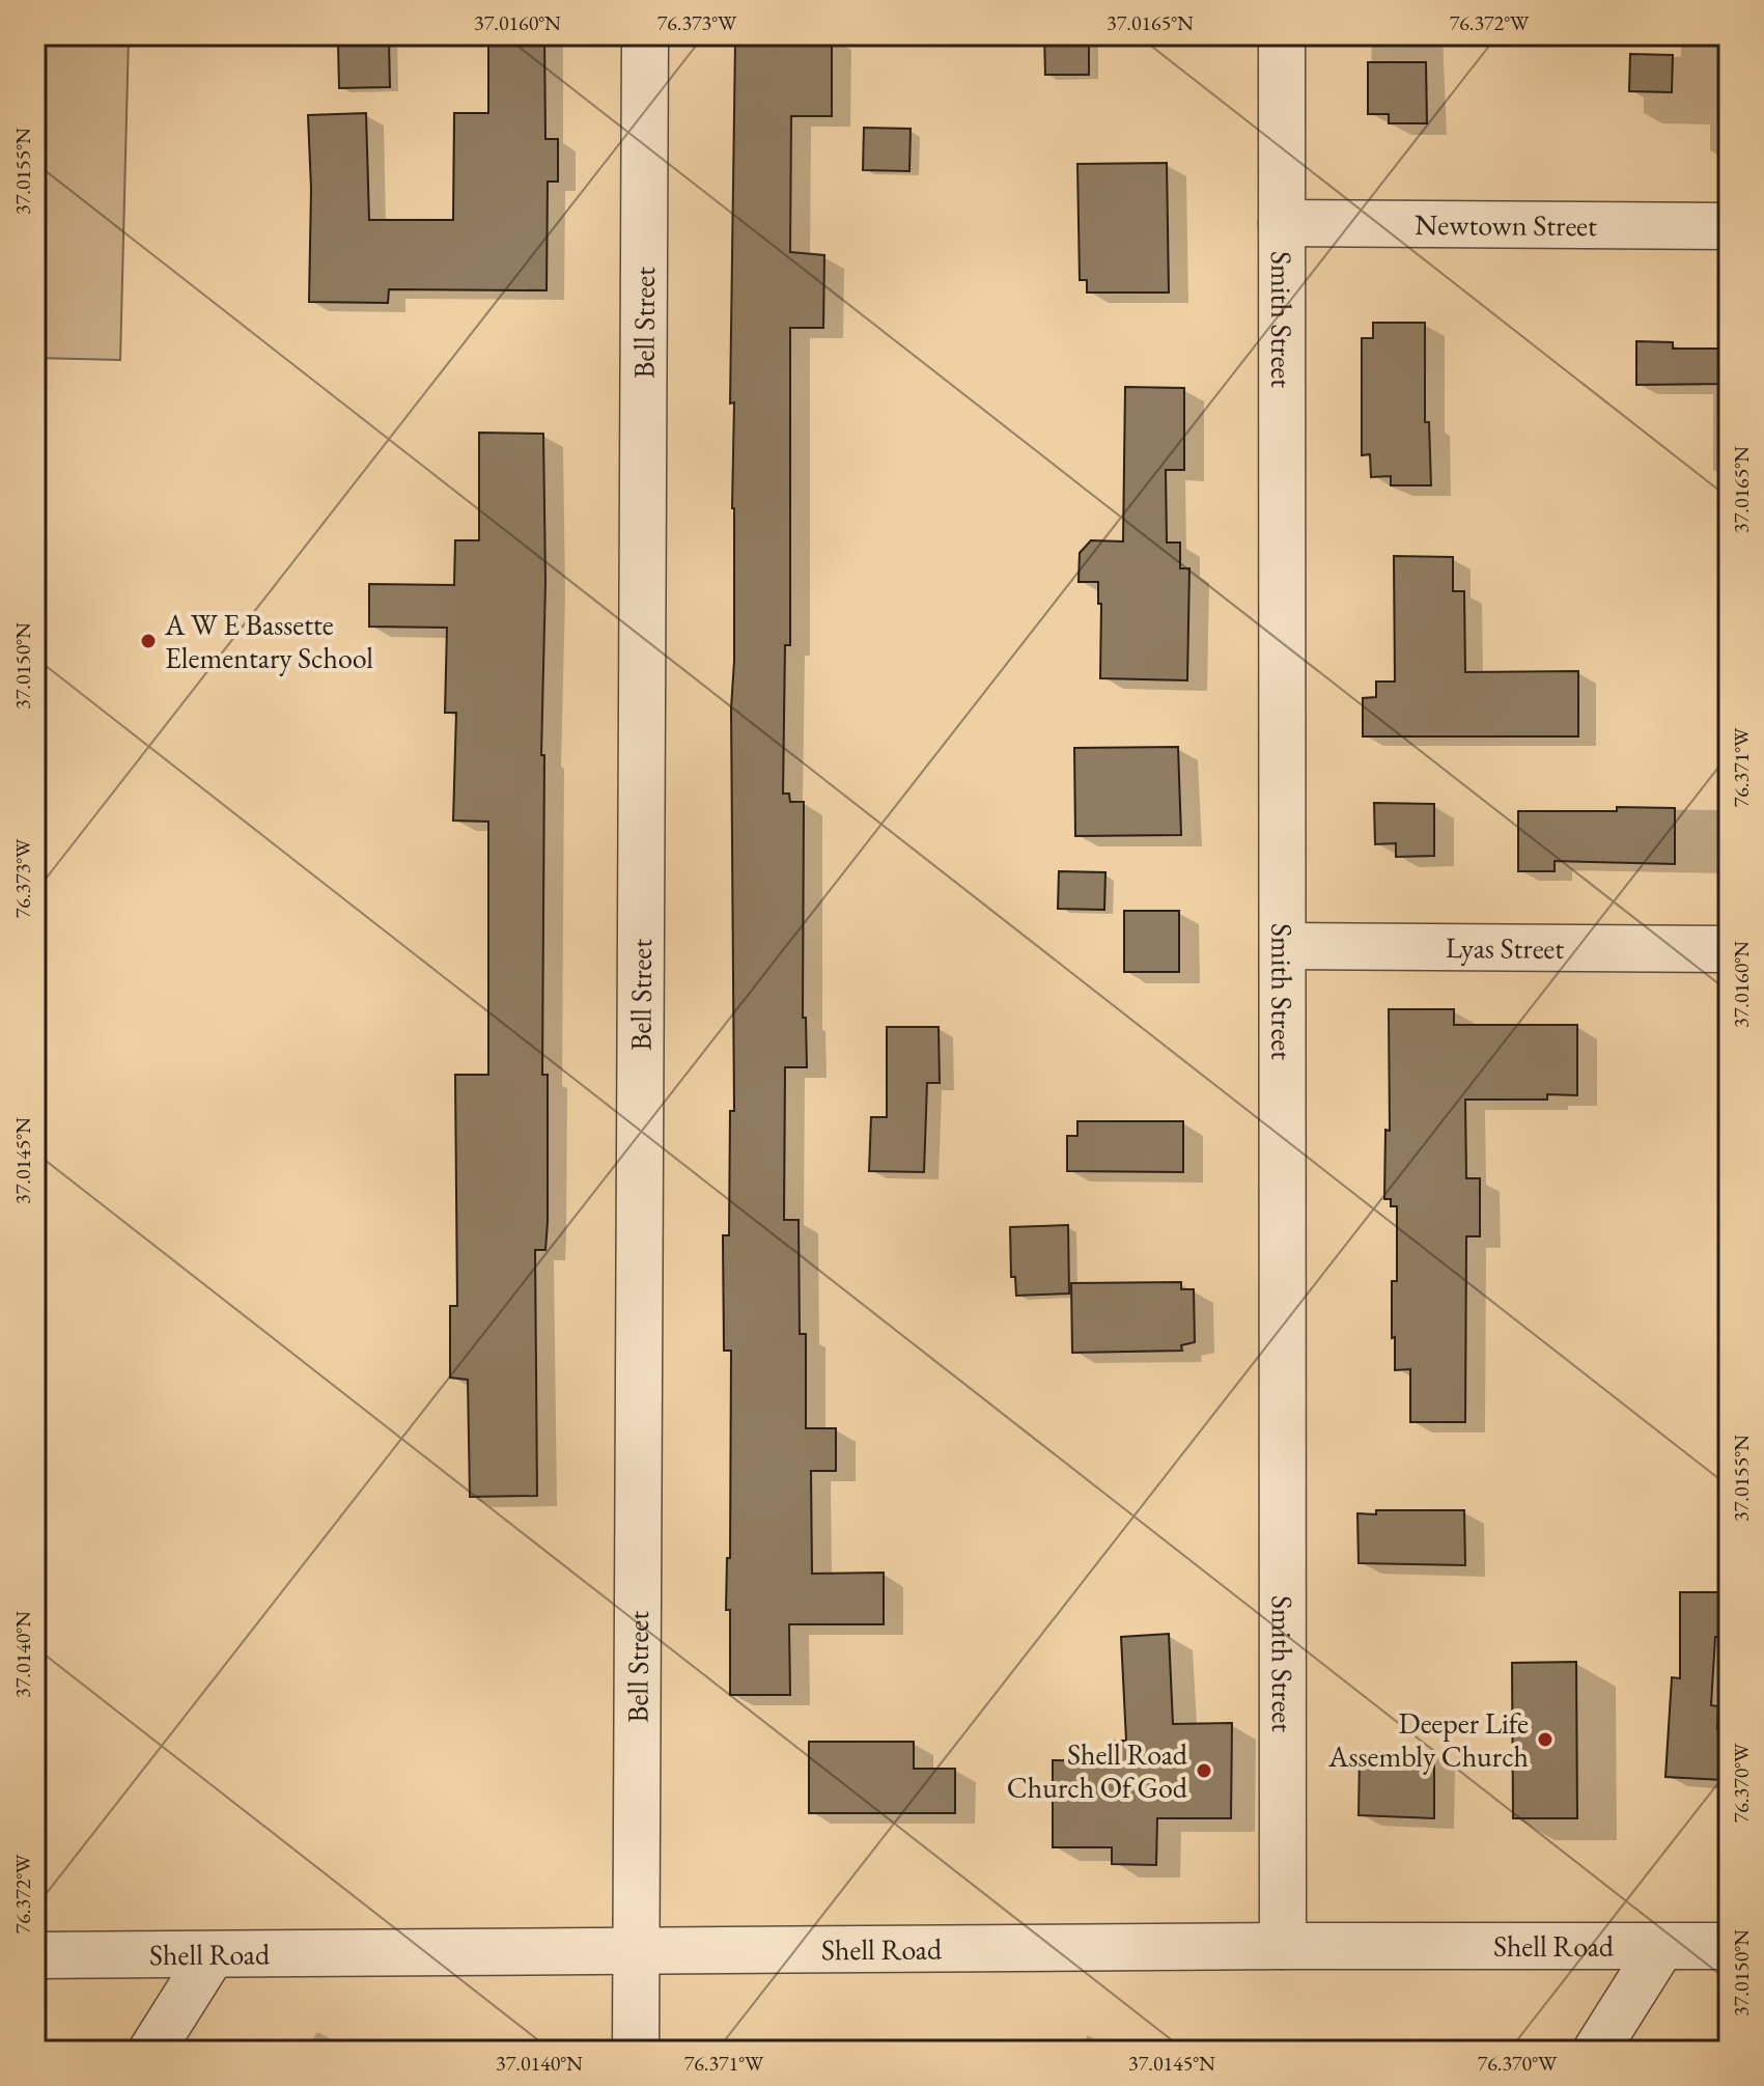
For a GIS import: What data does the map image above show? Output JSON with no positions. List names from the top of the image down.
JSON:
{
  "streets": {
    "street": [
      "Newtown Street",
      "Smith Street",
      "Bell Street",
      "Lyas Street",
      "Shell Road"
    ]
  },
  "crossings": [
    ["Newtown Street", "Smith Street"],
    ["Smith Street", "Lyas Street"],
    ["Smith Street", "Shell Road"],
    ["Bell Street", "Shell Road"]
  ],
  "places": ["A W E Bassette Elementary School", "Deeper Life Assembly Church", "Shell Road Church Of God"],
  "coordinates": [
    "37.0160°N",
    "76.373°W",
    "37.0165°N",
    "76.372°W",
    "37.0155°N",
    "37.0150°N",
    "76.371°W",
    "37.0145°N",
    "37.0140°N",
    "76.370°W"
  ]
}
